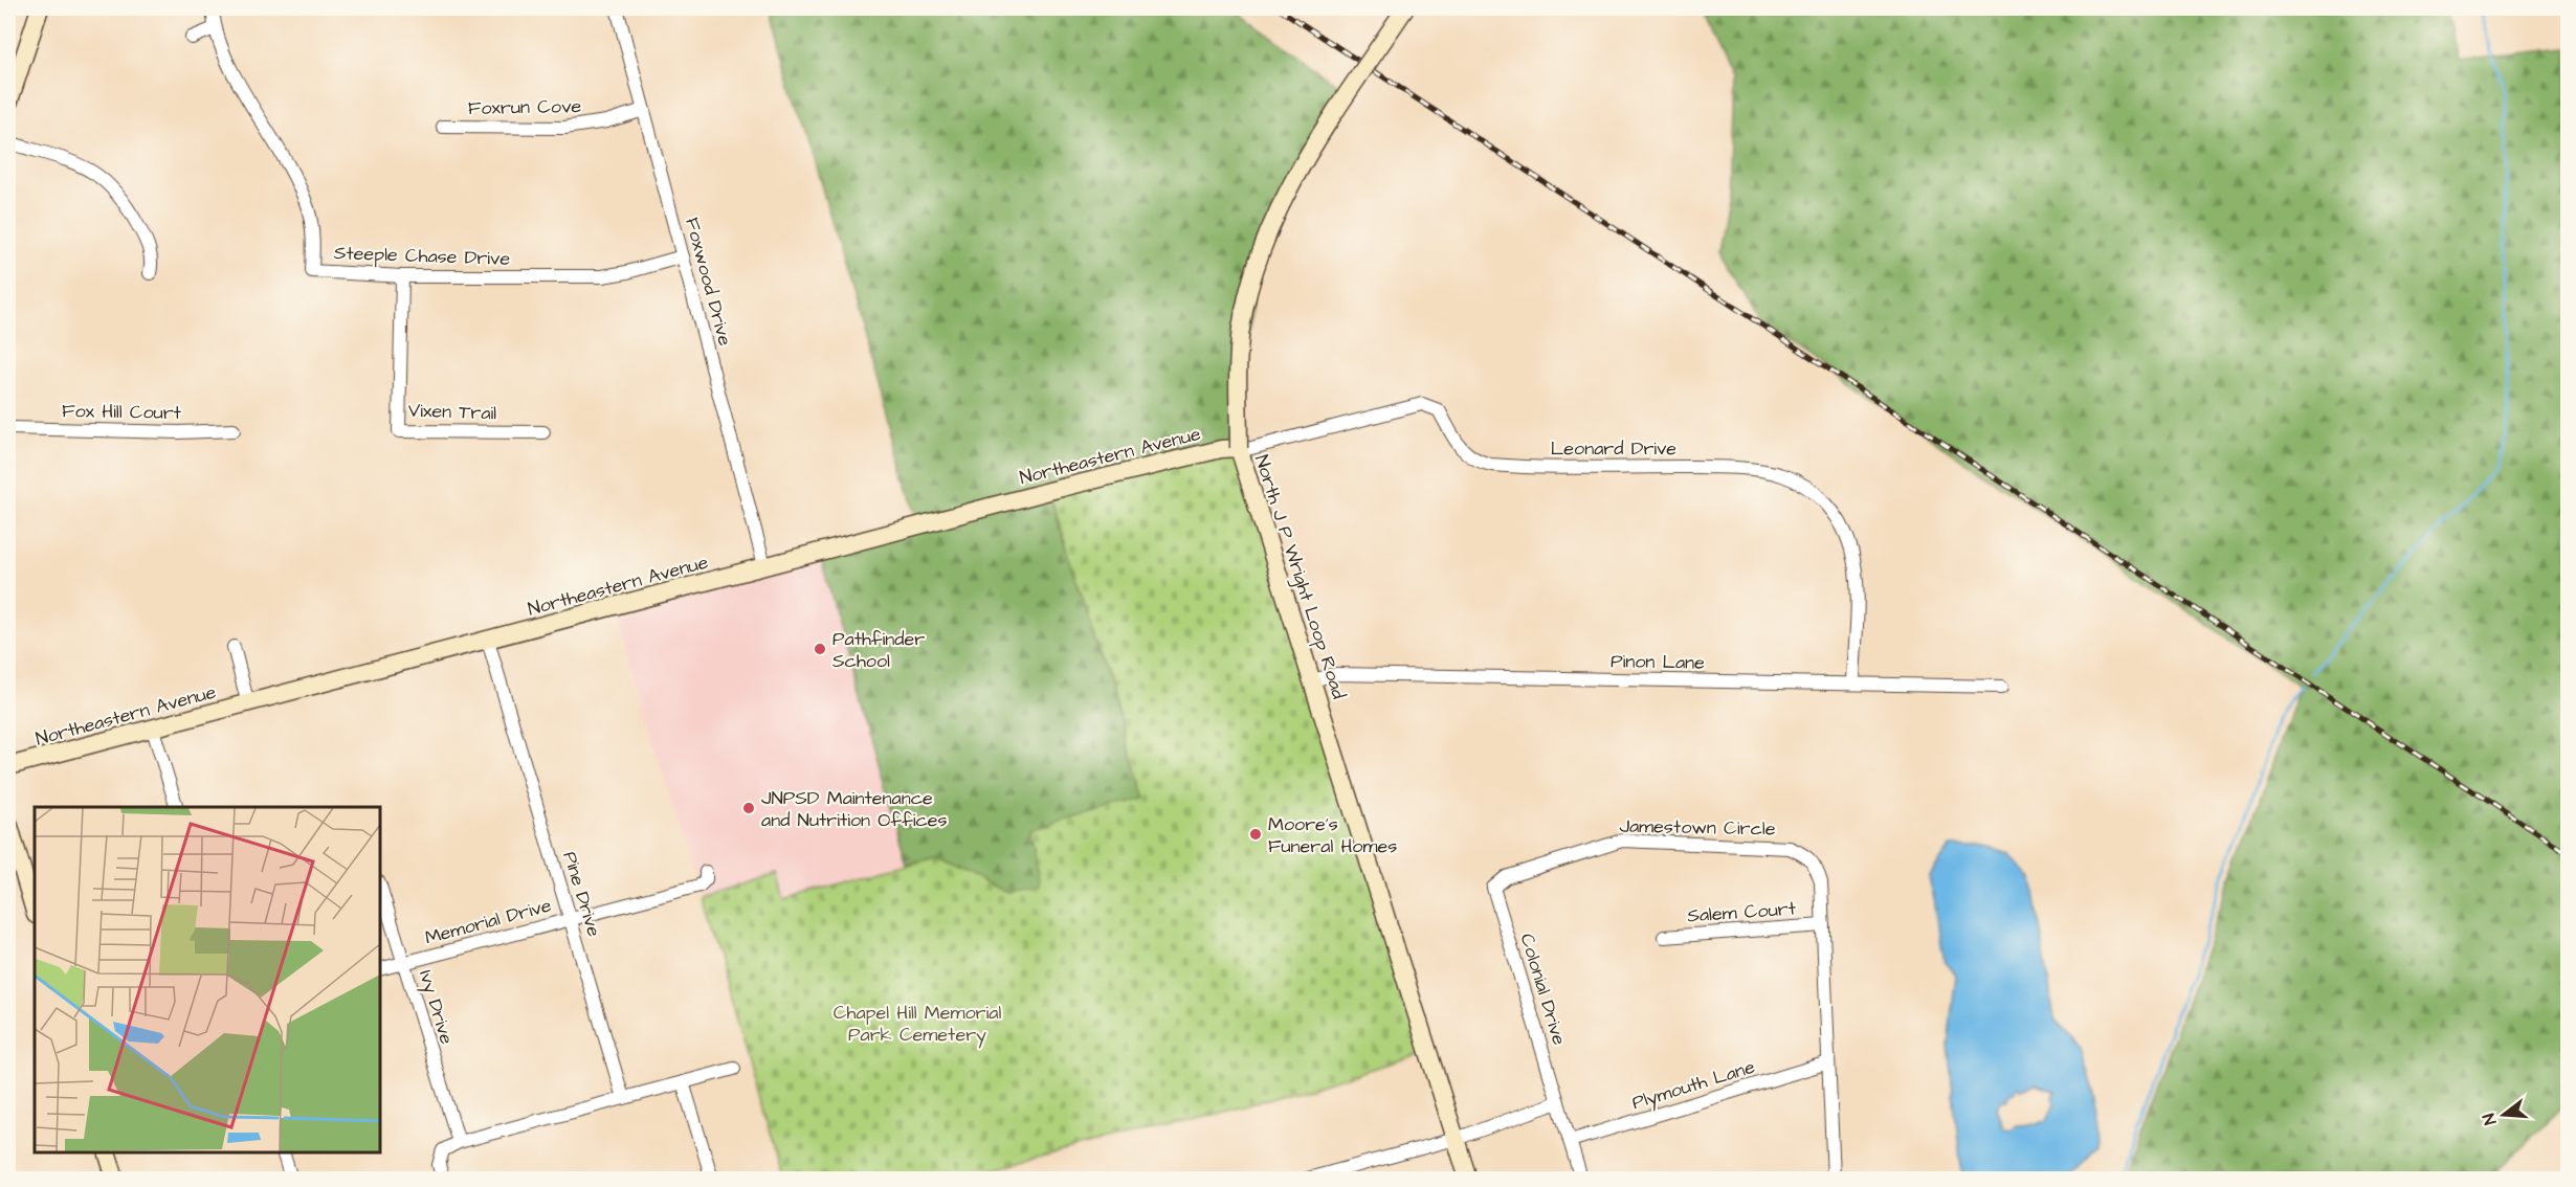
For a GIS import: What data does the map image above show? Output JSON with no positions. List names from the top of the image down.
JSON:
{
  "streets": {
    "street": [
      "Foxrun Cove",
      "Steeple Chase Drive",
      "Foxwood Drive",
      "Fox Hill Court",
      "Vixen Trail",
      "Leonard Drive",
      "Northeastern Avenue",
      "North J P Wright Loop Road",
      "Pinon Lane",
      "Jamestown Circle",
      "Pine Drive",
      "Salem Court",
      "Memorial Drive",
      "Colonial Drive",
      "Ivy Drive",
      "Plymouth Lane"
    ]
  },
  "crossings": [
    ["Foxrun Cove", "Foxwood Drive"],
    ["Steeple Chase Drive", "Foxwood Drive"],
    ["Steeple Chase Drive", "Vixen Trail"],
    ["Foxwood Drive", "Northeastern Avenue"],
    ["Leonard Drive", "Northeastern Avenue"],
    ["Leonard Drive", "North J P Wright Loop Road"],
    ["Leonard Drive", "Pinon Lane"],
    ["Northeastern Avenue", "North J P Wright Loop Road"],
    ["Northeastern Avenue", "Pine Drive"],
    ["North J P Wright Loop Road", "Pinon Lane"],
    ["Jamestown Circle", "Salem Court"],
    ["Jamestown Circle", "Colonial Drive"],
    ["Jamestown Circle", "Plymouth Lane"],
    ["Pine Drive", "Memorial Drive"],
    ["Memorial Drive", "Ivy Drive"],
    ["Colonial Drive", "Plymouth Lane"]
  ],
  "parks": ["Chapel Hill Memorial Park Cemetery"],
  "places": ["Pathfinder School", "JNPSD Maintenance and Nutrition Offices", "Moore's Funeral Homes"],
  "north": "left"
}
